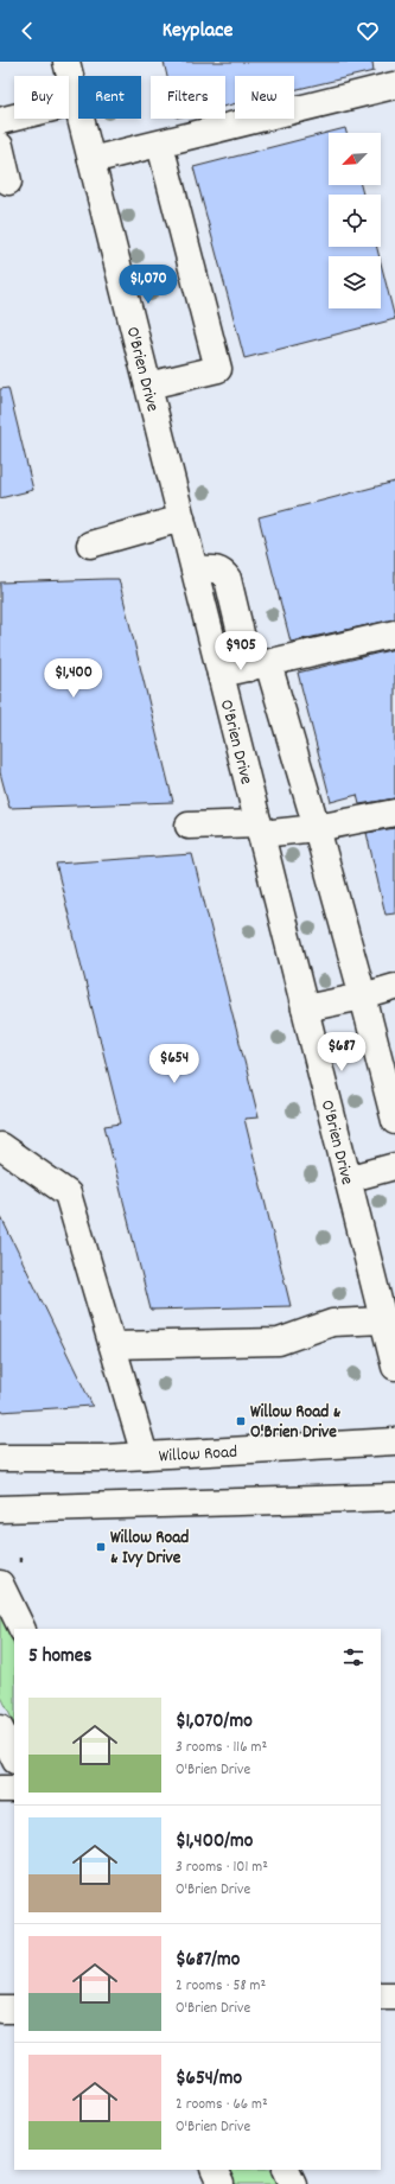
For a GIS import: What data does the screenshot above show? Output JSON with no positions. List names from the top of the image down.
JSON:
{
  "streets": {
    "street": ["O'Brien Drive", "Willow Road"]
  },
  "places": {
    "transit": ["Willow Road & O'Brien Drive", "Willow Road & Ivy Drive"]
  },
  "north": "bottom left",
  "page": {
    "header": "Keyplace",
    "chip": [
      "Buy",
      "Rent",
      "Filters",
      "New"
    ],
    "price": [
      "$1,070",
      "$905",
      "$1,400",
      "$687",
      "$654"
    ],
    "heading": "5 homes",
    "list": [
      {
        "name": "$1,070/mo",
        "note": "3 rooms · 116 m² · O'Brien Drive"
      },
      {
        "name": "$1,400/mo",
        "note": "3 rooms · 101 m² · O'Brien Drive"
      },
      {
        "name": "$687/mo",
        "note": "2 rooms · 58 m² · O'Brien Drive"
      },
      {
        "name": "$654/mo",
        "note": "2 rooms · 66 m² · O'Brien Drive"
      }
    ]
  }
}
